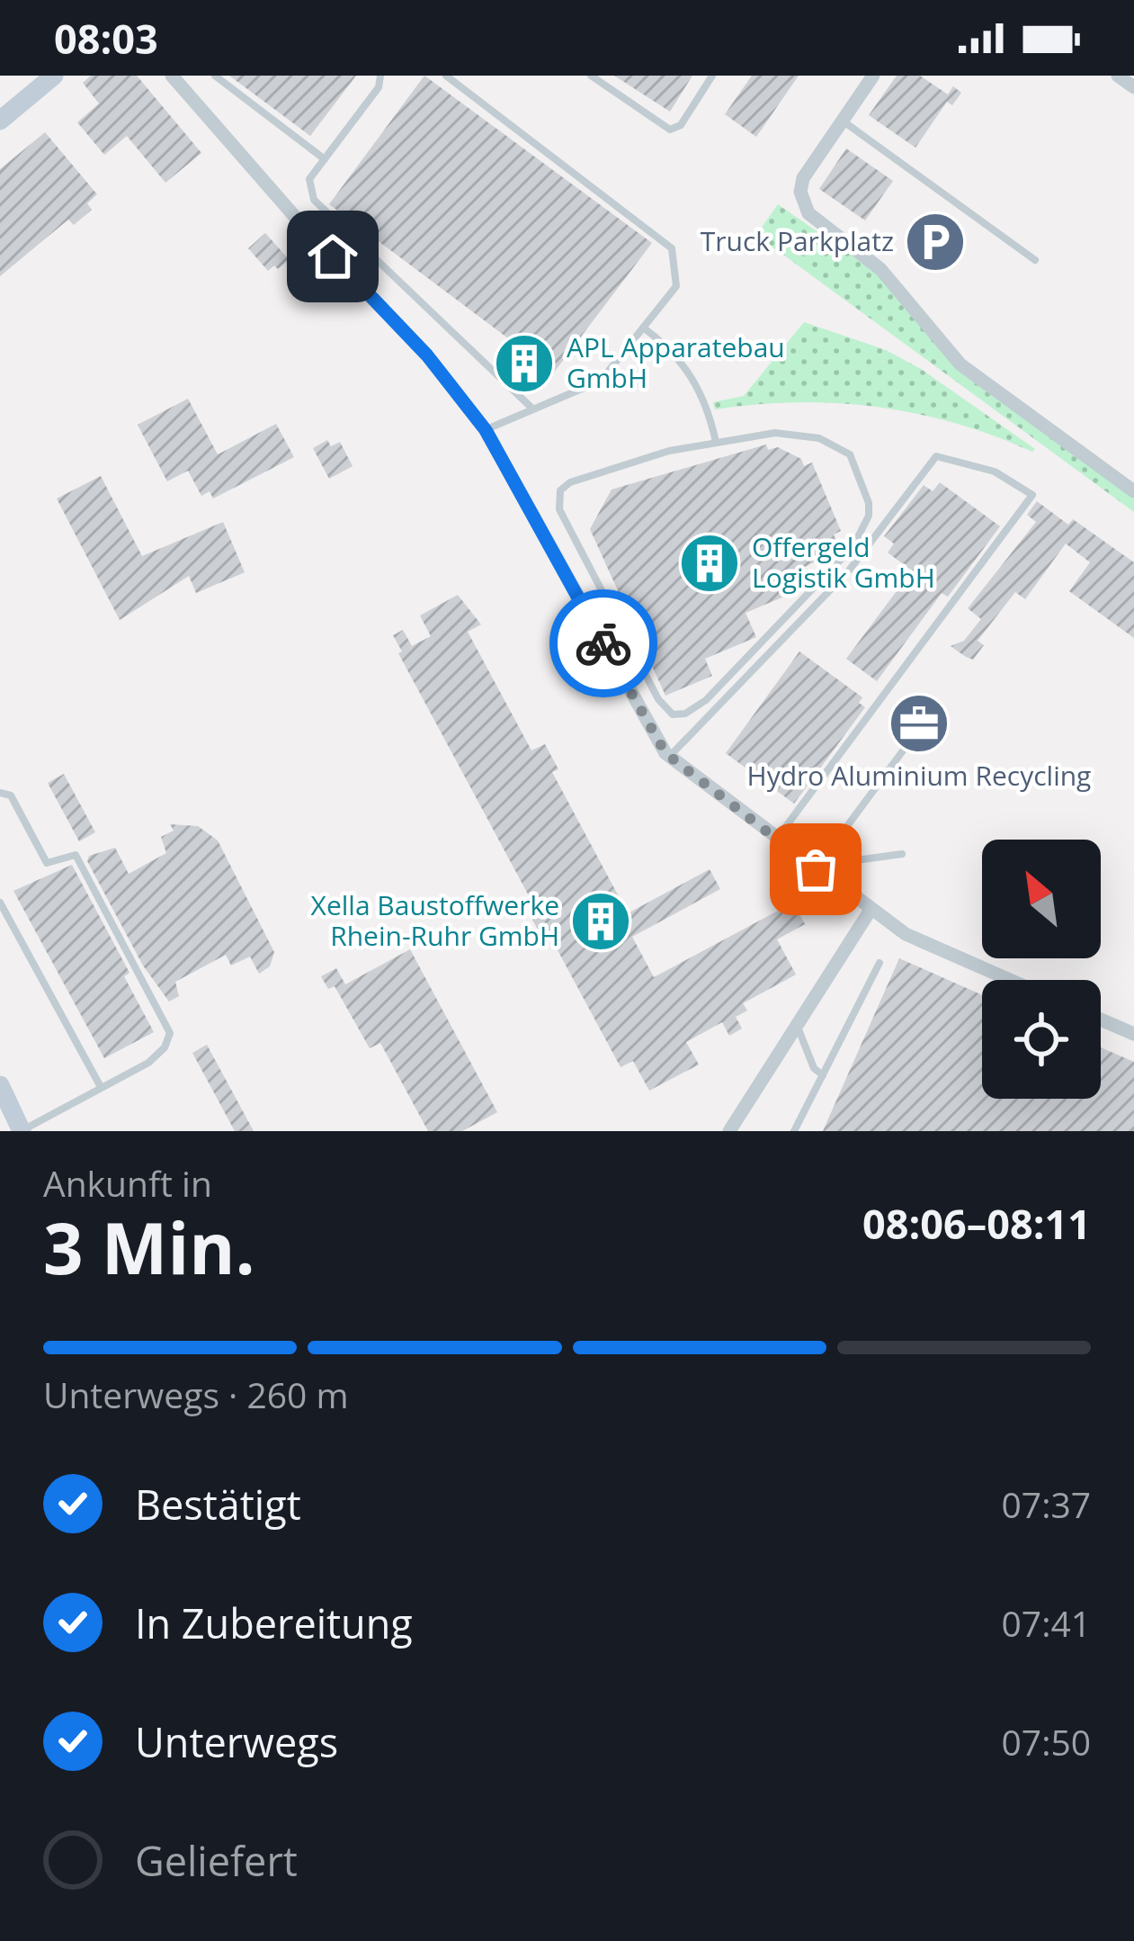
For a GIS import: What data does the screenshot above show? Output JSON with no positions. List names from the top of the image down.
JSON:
{
  "places": {
    "parking": ["Truck Parkplatz"],
    "building": ["APL Apparatebau GmbH", "Offergeld Logistik GmbH", "Xella Baustoffwerke Rhein-Ruhr GmbH"],
    "office": ["Hydro Aluminium Recycling"]
  },
  "north": "top left",
  "page": {
    "status": "08:03",
    "heading": ["3 Min.", "Ankunft in", "08:06–08:11"],
    "bar": "Unterwegs · 260 m",
    "list": [
      ["Bestätigt", "07:37"],
      ["In Zubereitung", "07:41"],
      ["Unterwegs", "07:50"],
      "Geliefert"
    ]
  }
}
